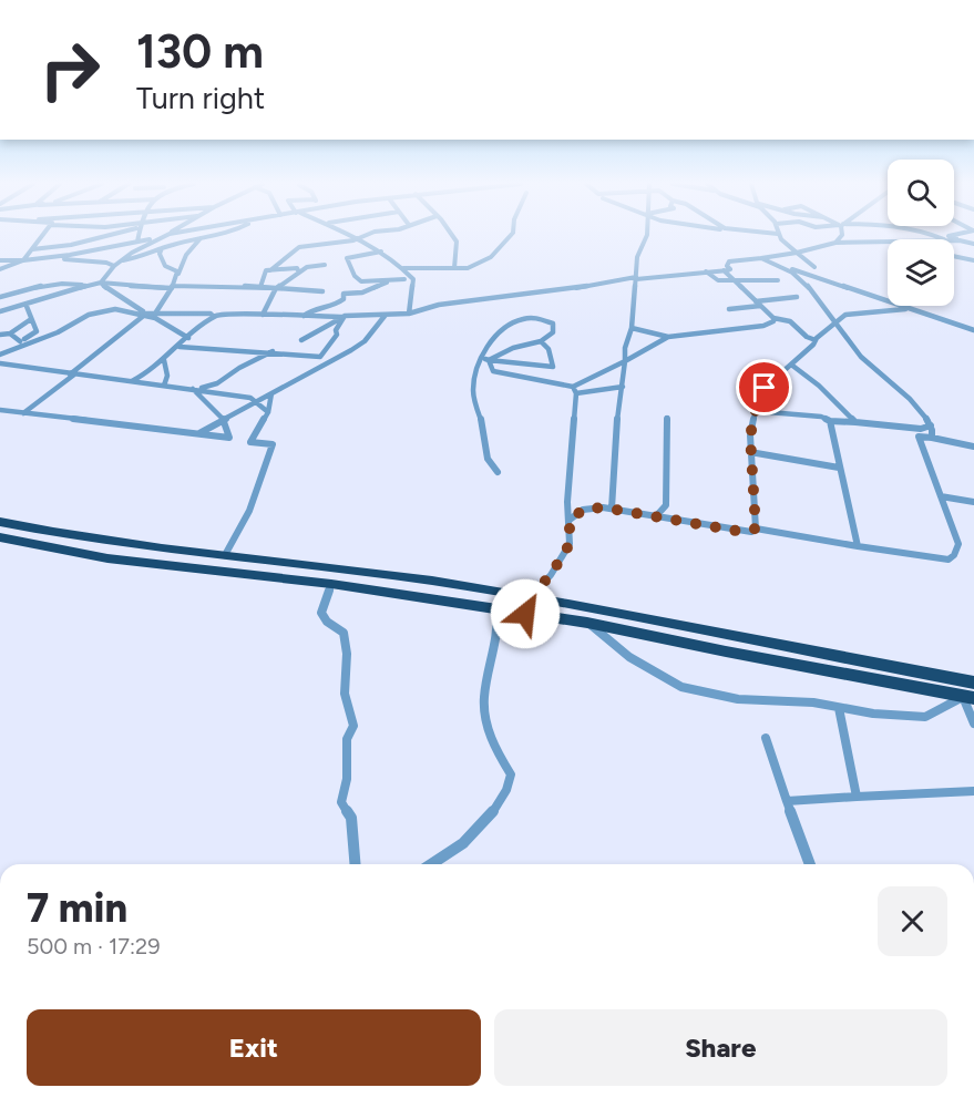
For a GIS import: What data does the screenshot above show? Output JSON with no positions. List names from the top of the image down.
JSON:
{
  "page": {
    "turn": ["130 m", "Turn right"],
    "heading": ["7 min", "500 m · 17:29"],
    "buttons": ["Exit", "Share"]
  }
}
